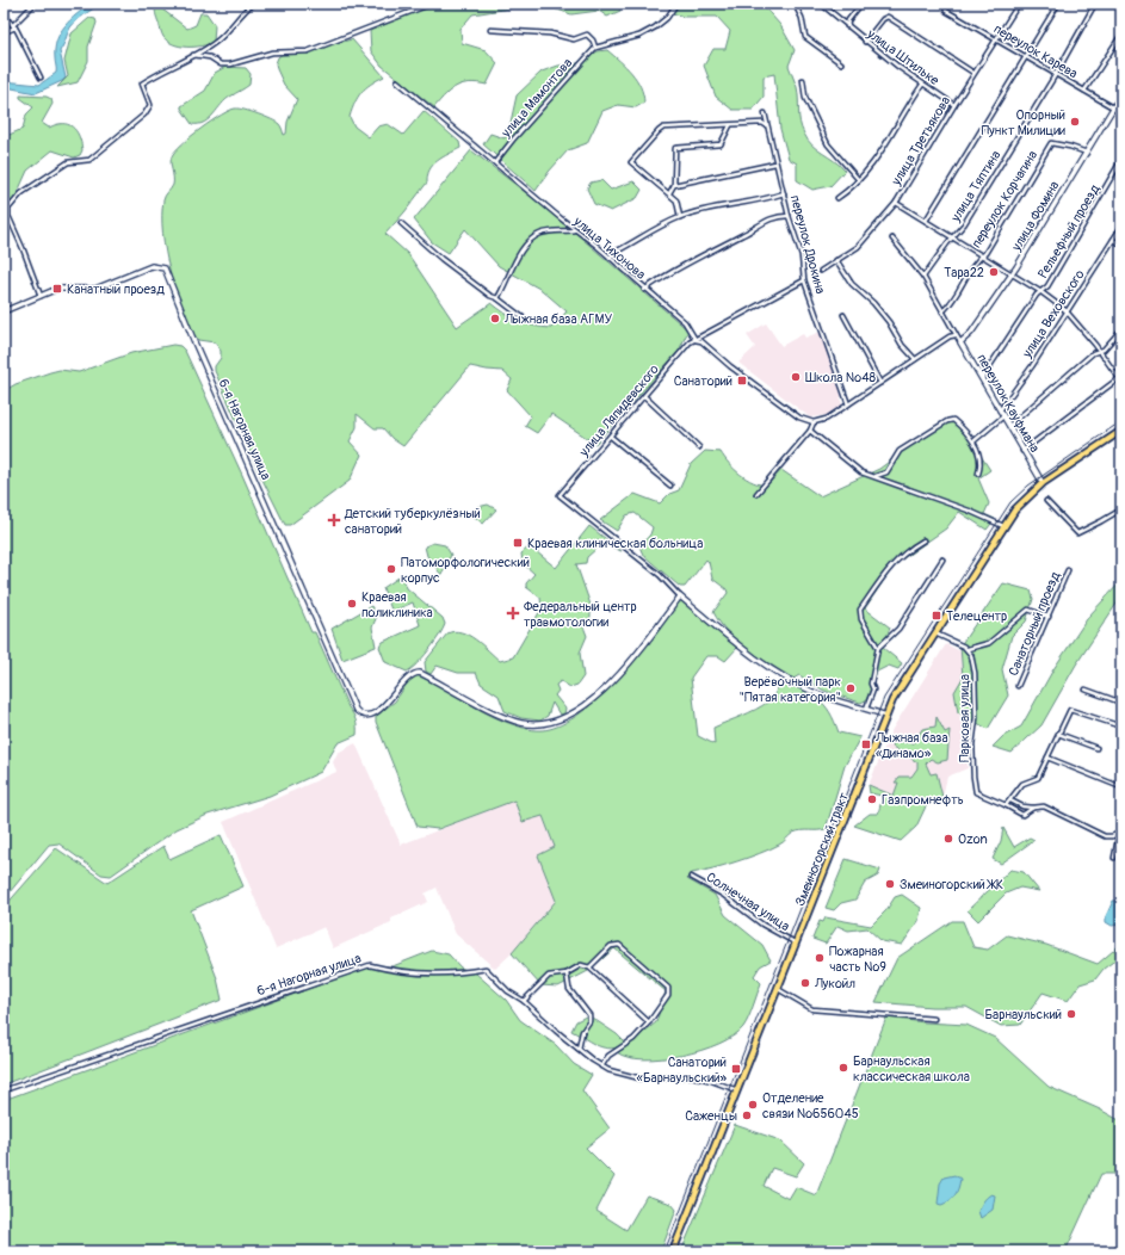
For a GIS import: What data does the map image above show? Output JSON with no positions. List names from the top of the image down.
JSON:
{
  "streets": {
    "highway": ["Змеиногорский тракт"],
    "street": [
      "переулок Карева",
      "улица Штильке",
      "улица Мамонтова",
      "улица Третьякова",
      "улица Тяптина",
      "переулок Корчагина",
      "улица Фомина",
      "Рельефный проезд",
      "переулок Дрокина",
      "улица Тихонова",
      "улица Веховского",
      "переулок Кауфмана",
      "улица Ляпидевского",
      "6-я Нагорная улица",
      "Санаторный проезд",
      "Парковая улица",
      "Солнечная улица"
    ]
  },
  "crossings": [
    ["переулок Карева", "улица Третьякова"],
    ["переулок Карева", "улица Тяптина"],
    ["переулок Карева", "улица Фомина"],
    ["улица Штильке", "улица Третьякова"],
    ["улица Мамонтова", "улица Тихонова"],
    ["улица Тяптина", "переулок Кауфмана"],
    ["переулок Корчагина", "улица Фомина"],
    ["переулок Корчагина", "переулок Кауфмана"],
    ["улица Фомина", "переулок Кауфмана"],
    ["Рельефный проезд", "переулок Кауфмана"],
    ["улица Тихонова", "улица Ляпидевского"],
    ["улица Веховского", "переулок Кауфмана"],
    ["переулок Кауфмана", "Змеиногорский тракт"],
    ["улица Ляпидевского", "6-я Нагорная улица"],
    ["6-я Нагорная улица", "Змеиногорский тракт"],
    ["Змеиногорский тракт", "Солнечная улица"]
  ],
  "places": {
    "other": [
      "Опорный Пункт Милиции",
      "Тара22",
      "Лыжная база АГМУ",
      "Школа №48",
      "Патоморфологический корпус",
      "Краевая поликлиника",
      "Верёвочный парк \"Пятая категория\"",
      "Газпромнефть",
      "Ozon",
      "Змеиногорский ЖК",
      "Пожарная часть №9",
      "Лукойл",
      "Барнаульский",
      "Барнаульская классическая школа",
      "Отделение связи №656045",
      "Саженцы"
    ],
    "transit": [
      "Канатный проезд",
      "Санаторий",
      "Краевая клиническая больница",
      "Телецентр",
      "Лыжная база «Динамо»",
      "Санаторий «Барнаульский»"
    ],
    "health": ["Детский туберкулёзный санаторий", "Федеральный центр травмотологии"]
  }
}
